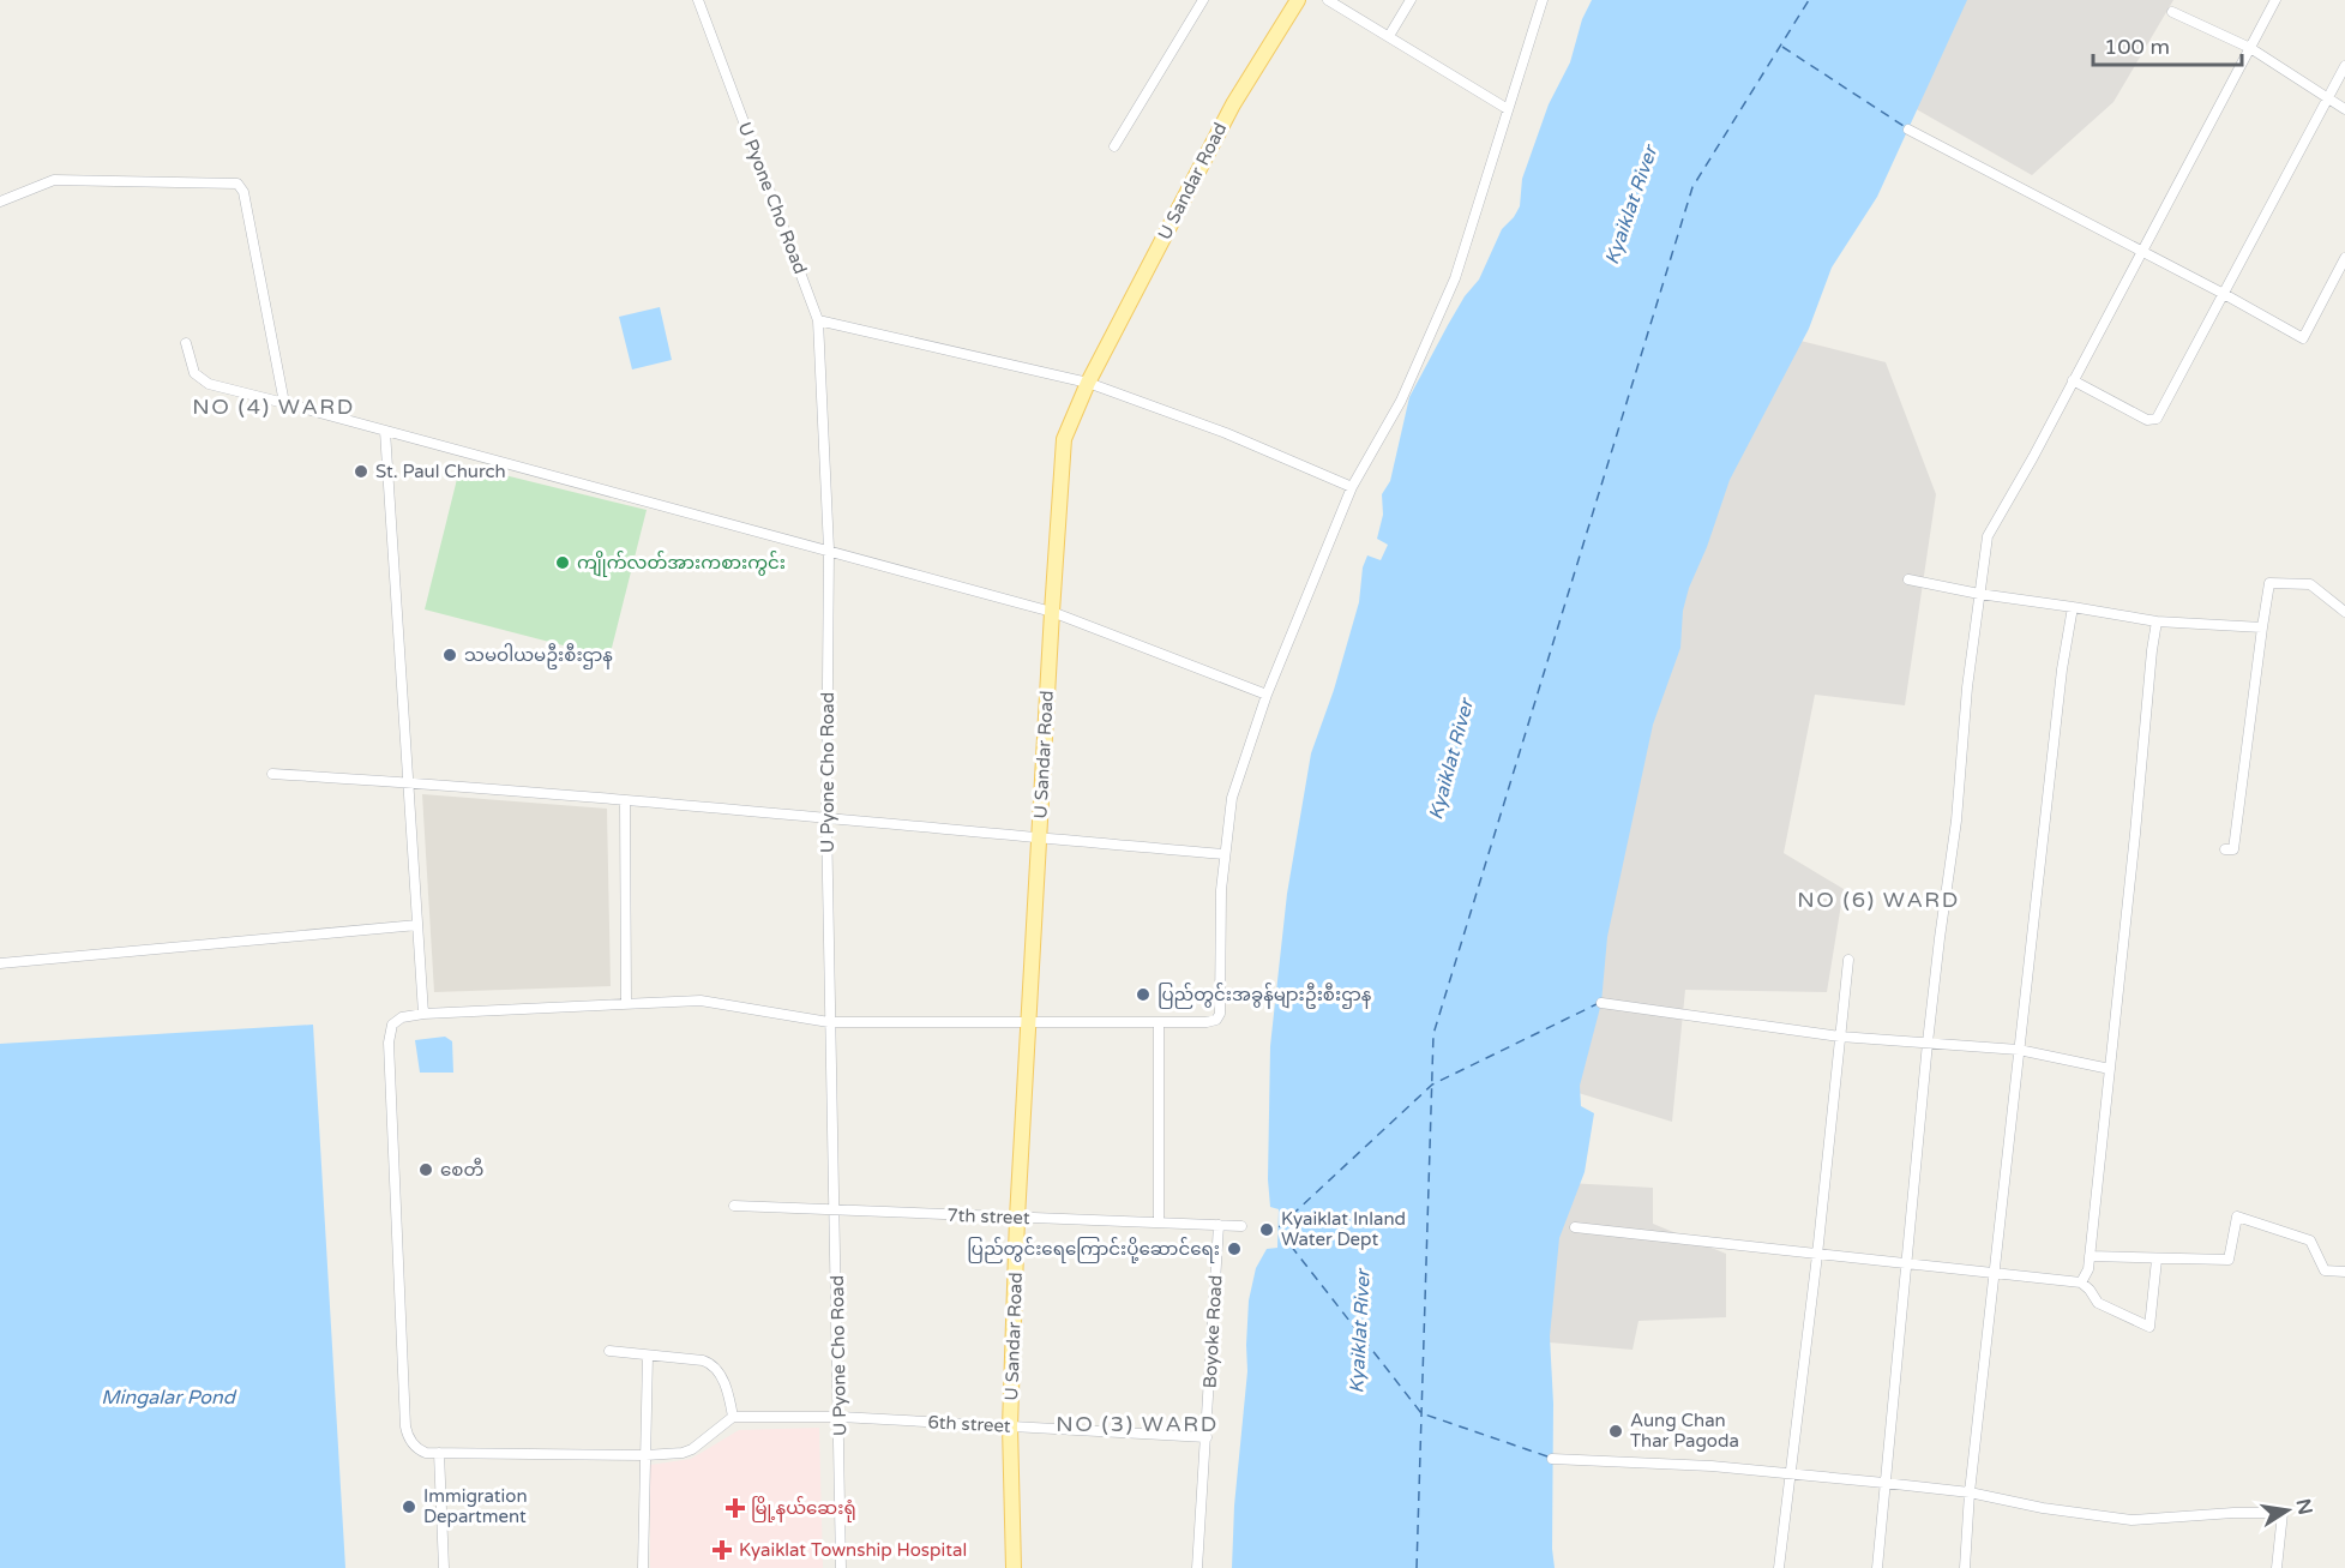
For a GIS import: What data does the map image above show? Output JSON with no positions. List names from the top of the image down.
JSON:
{
  "streets": {
    "main road": ["U Sandar Road"],
    "street": [
      "U Pyone Cho Road",
      "7th street",
      "Boyoke Road",
      "6th street"
    ]
  },
  "crossings": [
    ["U Sandar Road", "7th street"],
    ["U Sandar Road", "6th street"],
    ["U Pyone Cho Road", "7th street"],
    ["U Pyone Cho Road", "6th street"],
    ["7th street", "Boyoke Road"],
    ["Boyoke Road", "6th street"]
  ],
  "districts": ["NO (4) WARD", "NO (6) WARD", "NO (3) WARD"],
  "water": ["Kyaiklat River", "Mingalar Pond"],
  "places": {
    "other": [
      "St. Paul Church",
      "ကျိုက်လတ်အားကစားကွင်း",
      "သမဝါယမဦးစီးဌာန",
      "ပြည်တွင်းအခွန်များဦးစီးဌာန",
      "စေတီ",
      "Kyaiklat Inland Water Dept",
      "ပြည်တွင်းရေကြောင်းပို့ဆောင်ရေး",
      "Aung Chan Thar Pagoda",
      "Immigration Department"
    ],
    "health": ["မြို့နယ်ဆေးရုံ", "Kyaiklat Township Hospital"]
  },
  "scale_bar": "100 m",
  "north": "right"
}
